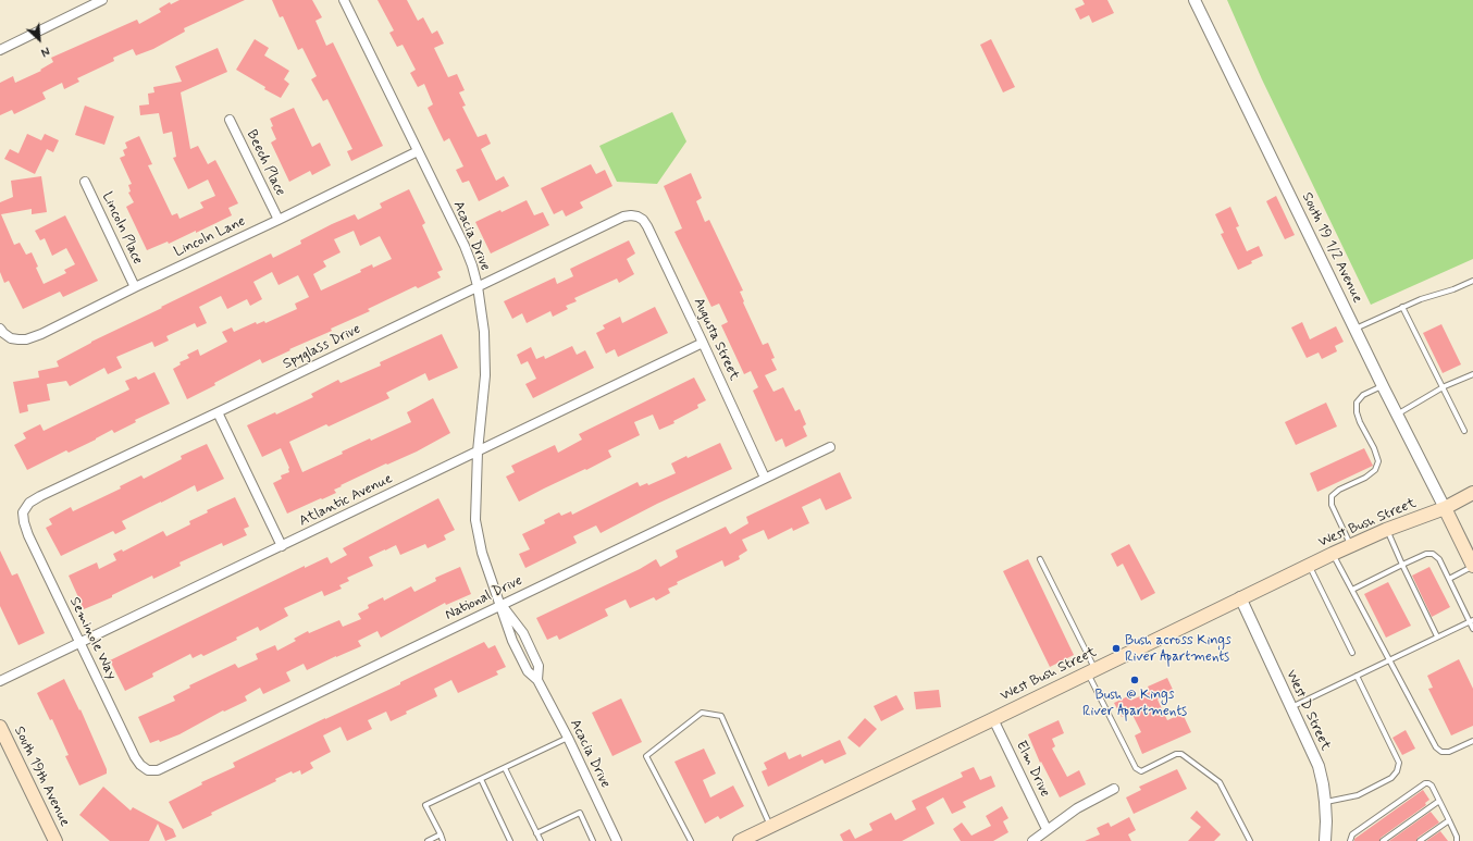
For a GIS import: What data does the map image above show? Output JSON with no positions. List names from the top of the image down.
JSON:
{
  "streets": {
    "main road": ["West Bush Street", "South 19th Avenue"],
    "street": [
      "Beech Place",
      "Lincoln Place",
      "Acacia Drive",
      "Lincoln Lane",
      "South 19 1/2 Avenue",
      "Augusta Street",
      "Spyglass Drive",
      "Atlantic Avenue",
      "National Drive",
      "Seminole Way",
      "West D Street",
      "Elm Drive"
    ]
  },
  "crossings": [
    ["Beech Place", "Lincoln Lane"],
    ["Lincoln Place", "Lincoln Lane"],
    ["Acacia Drive", "Lincoln Lane"],
    ["Acacia Drive", "Spyglass Drive"],
    ["Acacia Drive", "Atlantic Avenue"],
    ["Acacia Drive", "National Drive"],
    ["South 19 1/2 Avenue", "West Bush Street"],
    ["Augusta Street", "Spyglass Drive"],
    ["Augusta Street", "Atlantic Avenue"],
    ["Augusta Street", "National Drive"],
    ["Spyglass Drive", "Seminole Way"],
    ["Atlantic Avenue", "Seminole Way"],
    ["West Bush Street", "West D Street"],
    ["West Bush Street", "Elm Drive"],
    ["National Drive", "Seminole Way"]
  ],
  "places": ["Bush across Kings River Apartments", "Bush @ Kings River Apartments"],
  "north": "bottom right"
}
